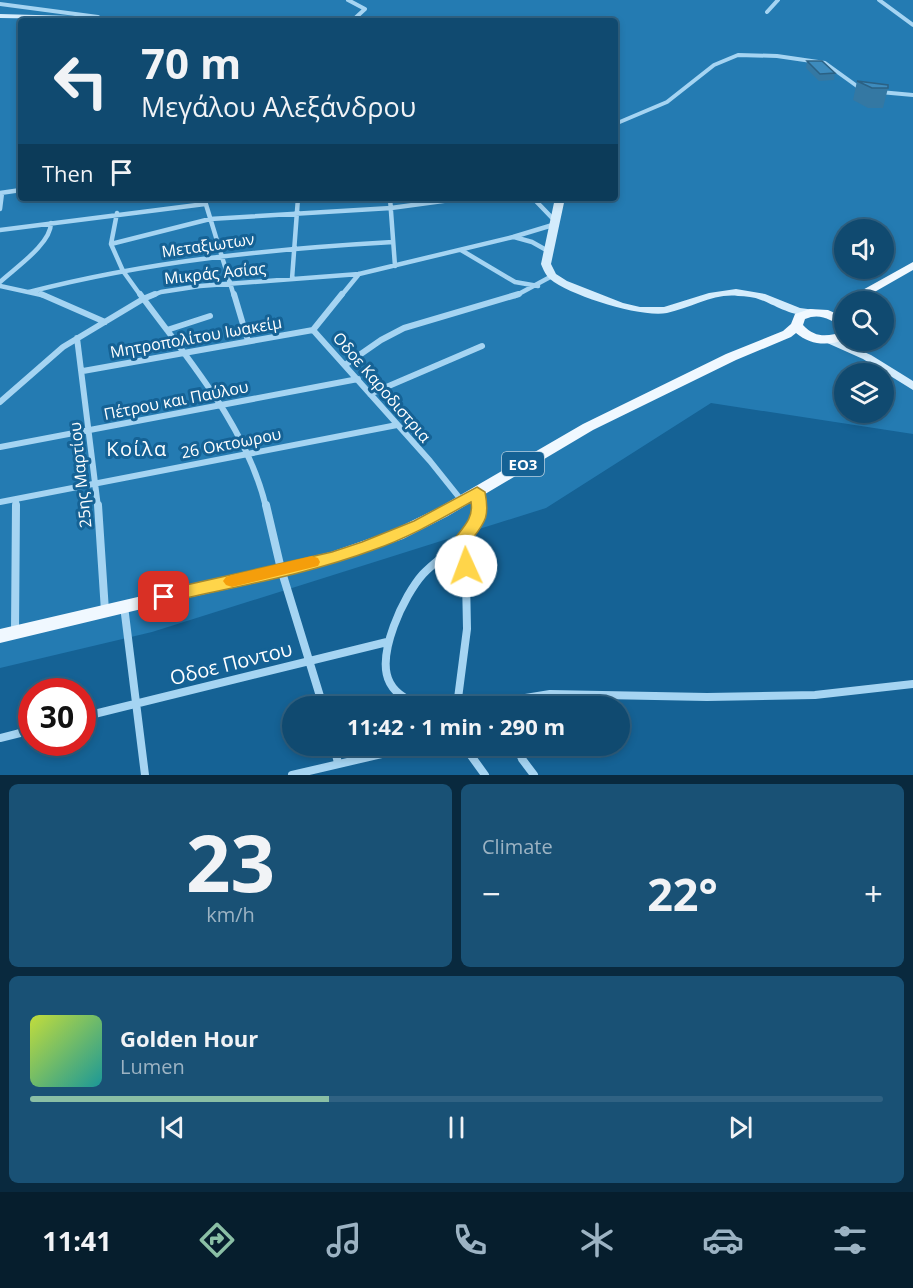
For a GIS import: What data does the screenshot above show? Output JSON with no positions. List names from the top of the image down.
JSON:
{
  "streets": {
    "main road": ["ΕΟ3"],
    "street": [
      "Μεταξιωτων",
      "Μικράς Ασίας",
      "Μητροπολίτου Ιωακείμ",
      "Oδοε Καροδιστρια",
      "Πέτρου και Παύλου",
      "26 Οκτοωρου",
      "25ης Μαρτίου",
      "Oδοε Ποντου"
    ]
  },
  "crossings": [
    ["Μικράς Ασίας", "Oδοε Καροδιστρια"],
    ["Μικράς Ασίας", "25ης Μαρτίου"],
    ["Μητροπολίτου Ιωακείμ", "Oδοε Καροδιστρια"],
    ["Μητροπολίτου Ιωακείμ", "25ης Μαρτίου"],
    ["Oδοε Καροδιστρια", "Πέτρου και Παύλου"],
    ["Oδοε Καροδιστρια", "26 Οκτοωρου"],
    ["Oδοε Καροδιστρια", "ΕΟ3"],
    ["Πέτρου και Παύλου", "25ης Μαρτίου"],
    ["26 Οκτοωρου", "25ης Μαρτίου"],
    ["ΕΟ3", "25ης Μαρτίου"]
  ],
  "districts": ["Κοίλα"],
  "page": {
    "turn": ["70 m", "Μεγάλου Αλεξάνδρου"],
    "then": "Then",
    "limit": "30",
    "trip": "11:42 · 1 min · 290 m",
    "tile": [
      ["23", "km/h"],
      "Climate"
    ],
    "heat": ["−", "22°", "+"],
    "song": ["Golden Hour", "Lumen"],
    "tabs": "11:41"
  }
}
